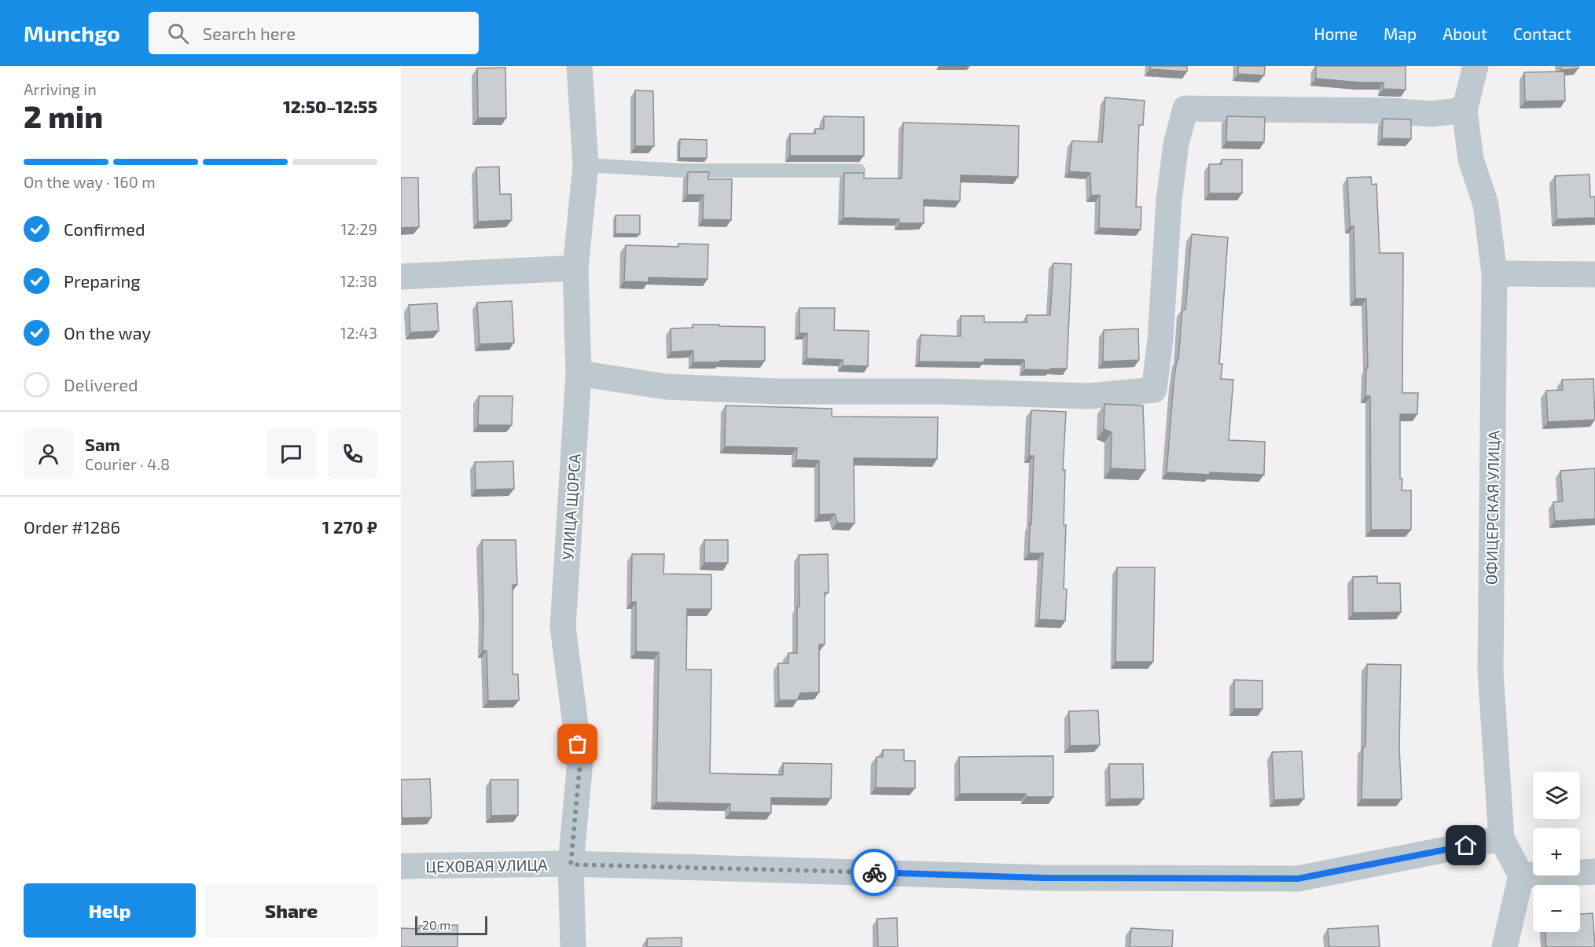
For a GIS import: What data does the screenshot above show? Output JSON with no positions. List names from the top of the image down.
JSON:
{
  "streets": {
    "street": ["УЛИЦА ЩОРСА", "ОФИЦЕРСКАЯ УЛИЦА", "ЦЕХОВАЯ УЛИЦА"]
  },
  "crossings": [
    ["УЛИЦА ЩОРСА", "ЦЕХОВАЯ УЛИЦА"],
    ["ОФИЦЕРСКАЯ УЛИЦА", "ЦЕХОВАЯ УЛИЦА"]
  ],
  "scale_bar": "20 m",
  "page": {
    "header": "Munchgo",
    "search": "Search here",
    "nav": [
      "Home",
      "Map",
      "About",
      "Contact"
    ],
    "heading": ["2 min", "Arriving in", "12:50–12:55"],
    "panel": [
      "Sam",
      "Courier · 4.8",
      "Order #1286",
      "1 270 ₽"
    ],
    "bar": "On the way · 160 m",
    "list": [
      ["Confirmed", "12:29"],
      ["Preparing", "12:38"],
      ["On the way", "12:43"],
      "Delivered"
    ],
    "map_buttons": ["+", "−"],
    "buttons": ["Help", "Share"],
    "scale": "20 m"
  }
}
